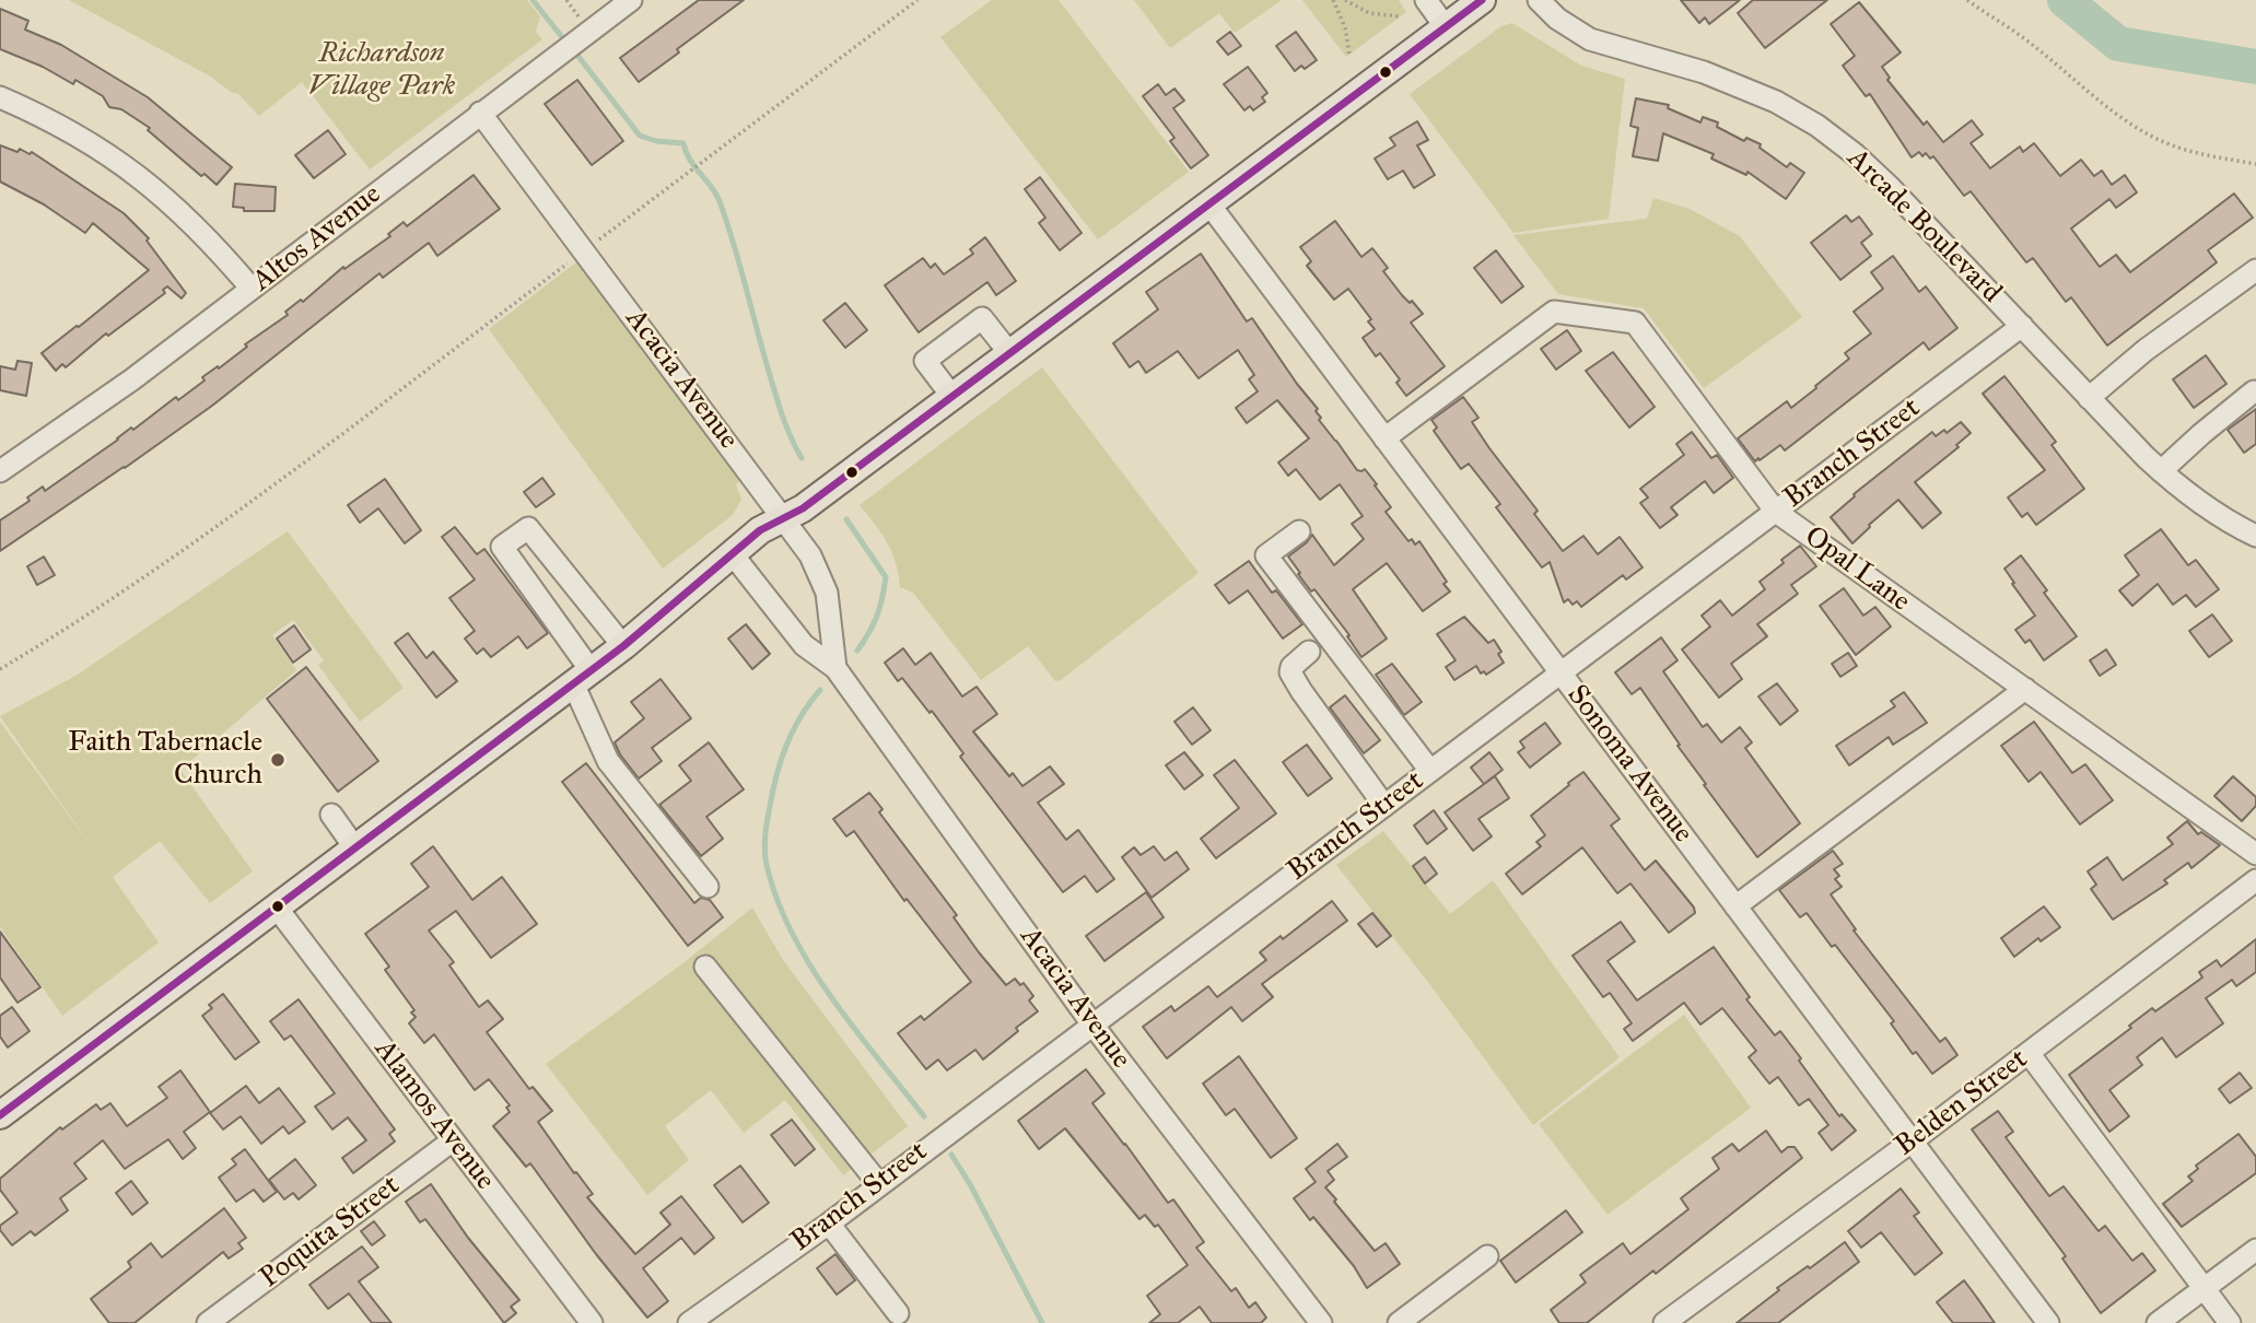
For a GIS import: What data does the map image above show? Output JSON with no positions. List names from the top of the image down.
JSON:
{
  "streets": {
    "street": [
      "Arcade Boulevard",
      "Altos Avenue",
      "Acacia Avenue",
      "Branch Street",
      "Opal Lane",
      "Sonoma Avenue",
      "Belden Street",
      "Alamos Avenue",
      "Poquita Street"
    ]
  },
  "crossings": [
    ["Arcade Boulevard", "Branch Street"],
    ["Altos Avenue", "Acacia Avenue"],
    ["Acacia Avenue", "Branch Street"],
    ["Branch Street", "Opal Lane"],
    ["Branch Street", "Sonoma Avenue"],
    ["Opal Lane", "Sonoma Avenue"],
    ["Sonoma Avenue", "Belden Street"],
    ["Alamos Avenue", "Poquita Street"]
  ],
  "parks": ["Richardson Village Park"],
  "places": ["Faith Tabernacle Church"]
}
